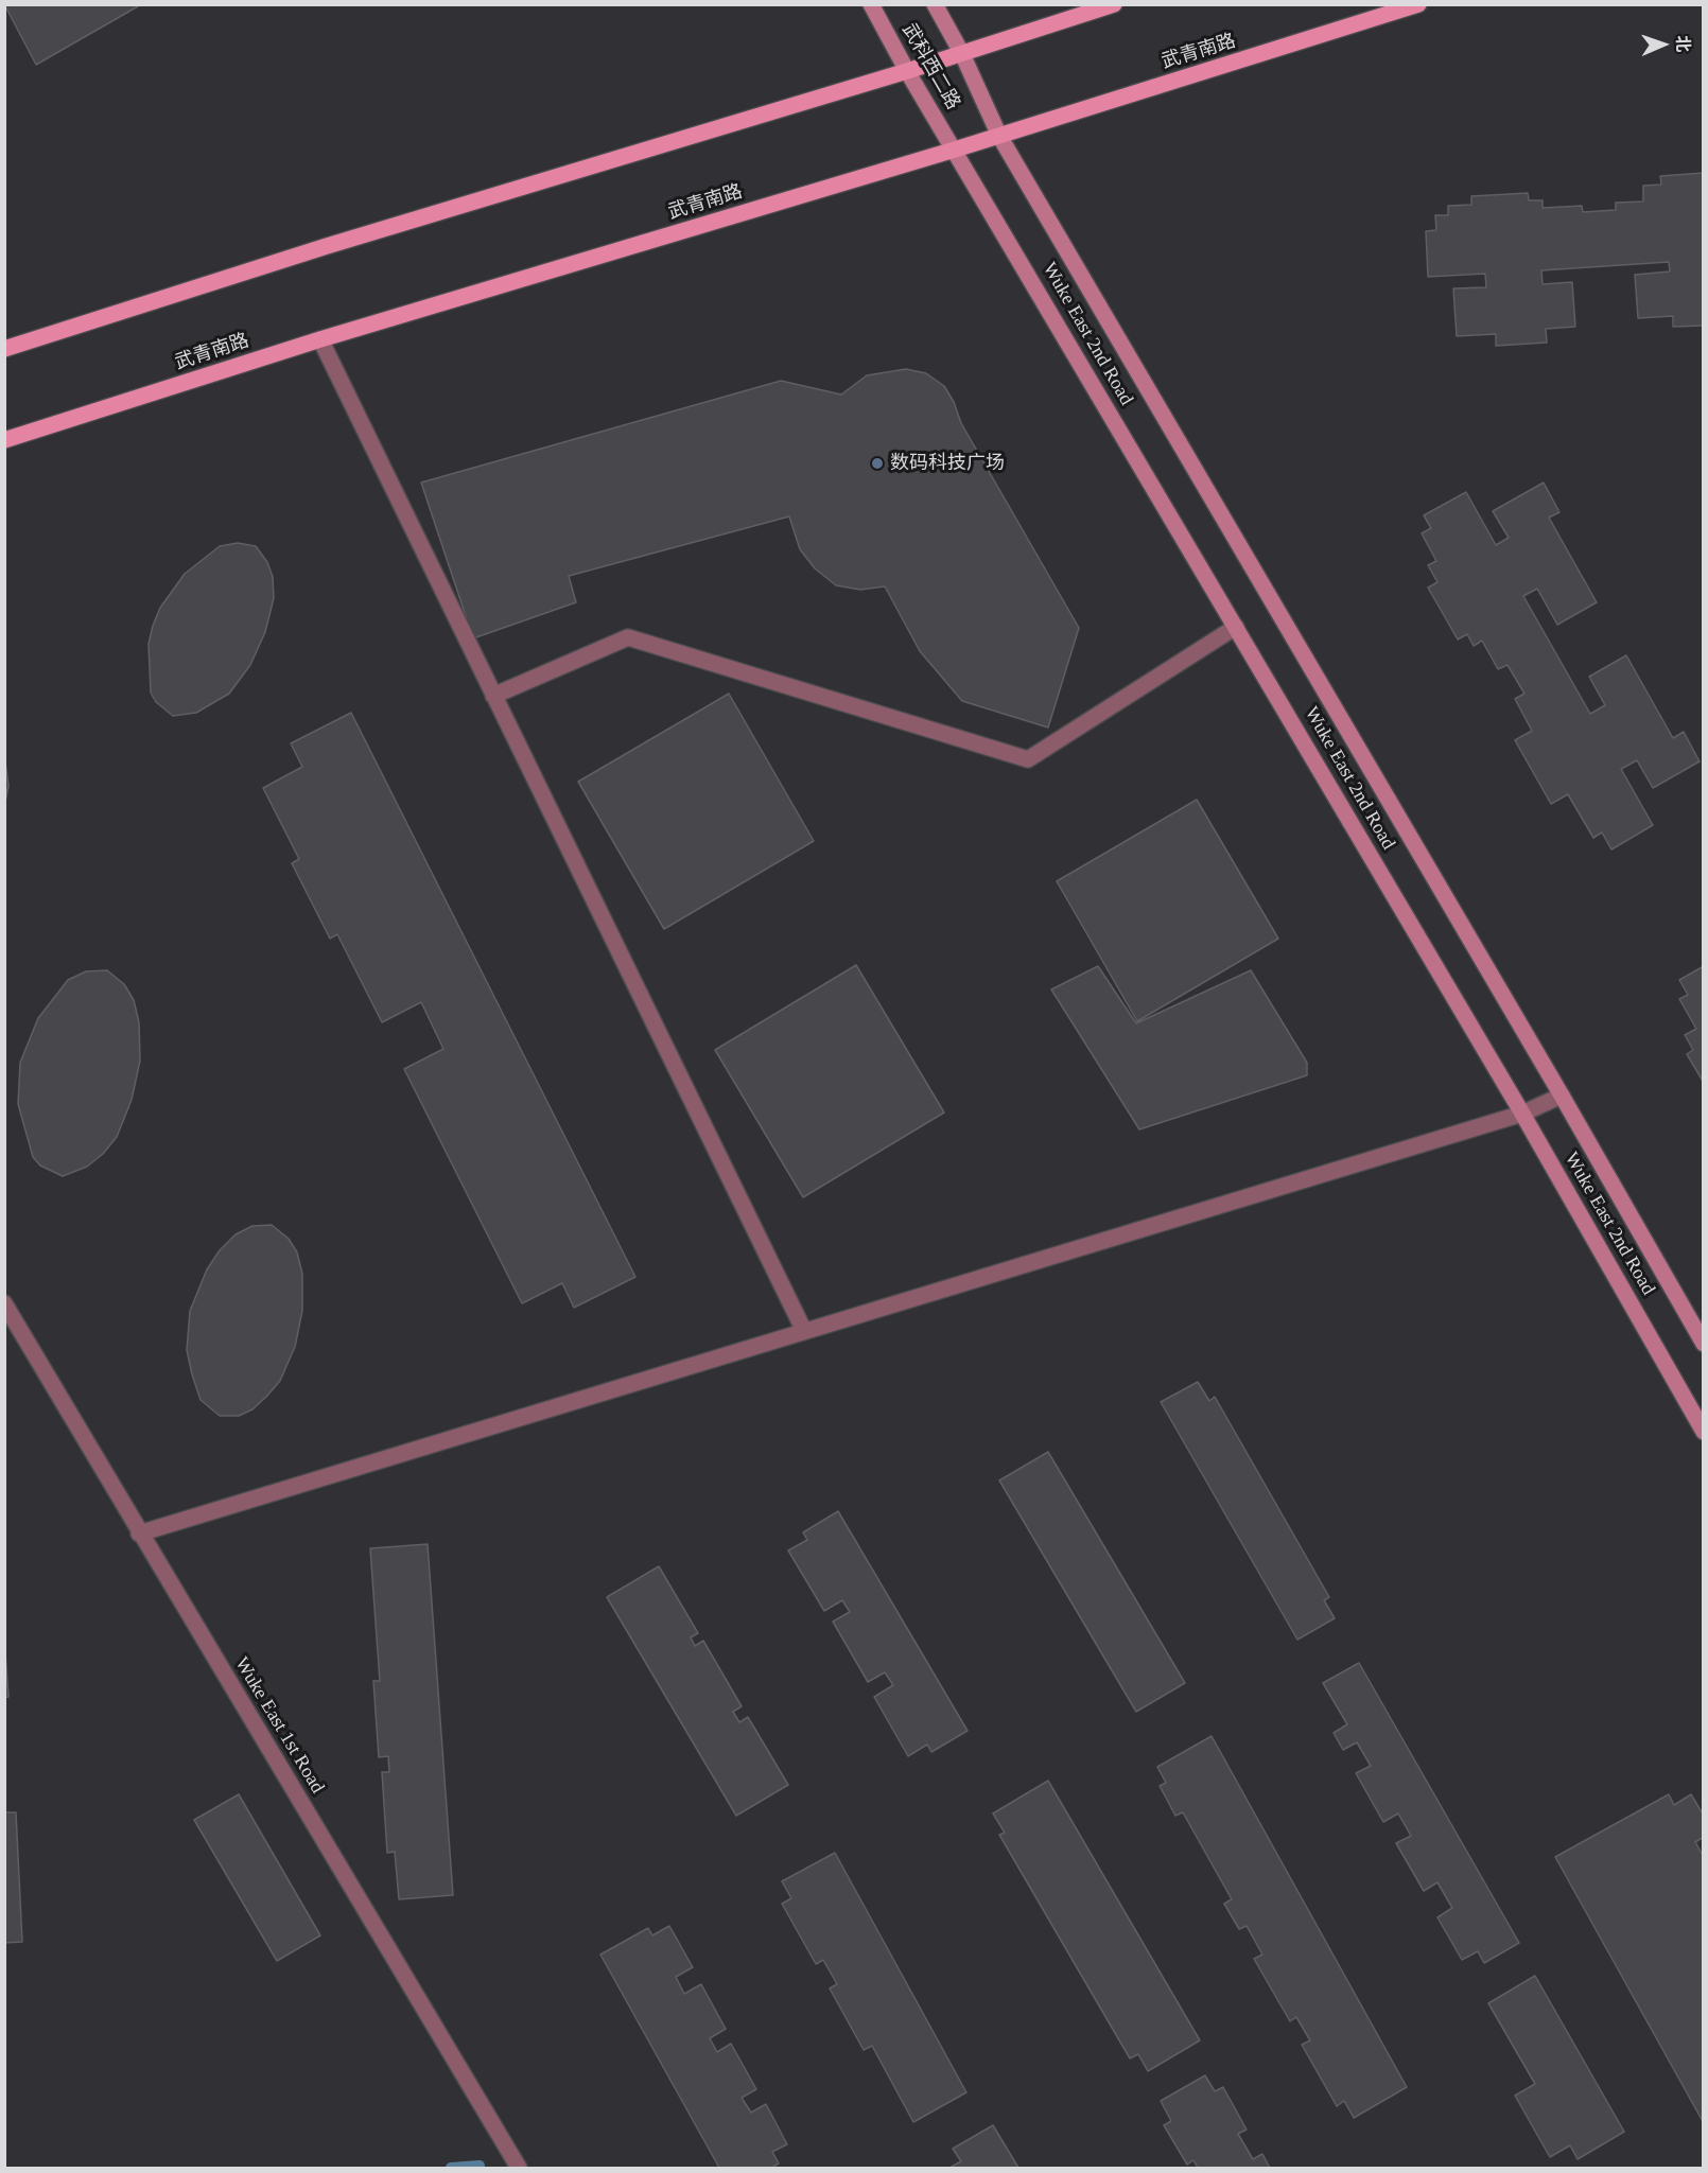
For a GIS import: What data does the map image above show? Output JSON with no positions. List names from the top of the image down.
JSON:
{
  "streets": {
    "main road": ["武青南路"],
    "street": ["武科西二路", "Wuke East 2nd Road", "Wuke East 1st Road"]
  },
  "crossings": [
    ["武青南路", "武科西二路"],
    ["武青南路", "Wuke East 2nd Road"],
    ["武科西二路", "Wuke East 2nd Road"]
  ],
  "places": ["数码科技广场"],
  "north": "right"
}
